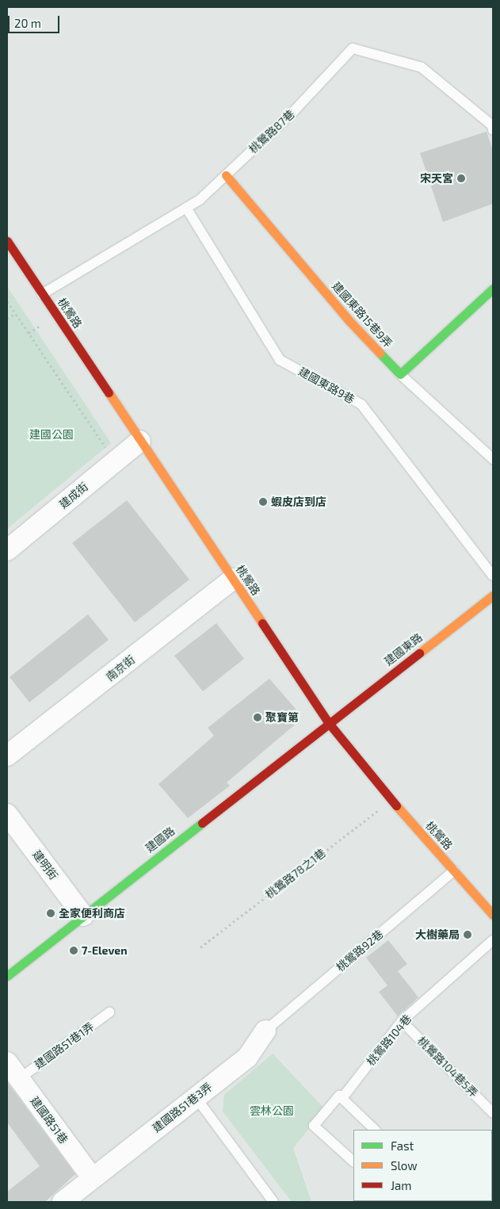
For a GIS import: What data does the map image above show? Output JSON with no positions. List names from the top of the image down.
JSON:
{
  "streets": {
    "street": [
      "桃鶯路",
      "建國東路15巷9弄",
      "建成街",
      "建國東路",
      "南京街",
      "建國路",
      "建明街",
      "建國路51巷3弄",
      "建國路51巷"
    ],
    "lane": [
      "桃鶯路87巷",
      "建國東路9巷",
      "桃鶯路92巷",
      "桃鶯路104巷",
      "建國路51巷1弄",
      "桃鶯路104巷5弄"
    ],
    "path": ["桃鶯路78之1巷"]
  },
  "crossings": [
    ["桃鶯路87巷", "桃鶯路"],
    ["桃鶯路87巷", "建國東路15巷9弄"],
    ["桃鶯路87巷", "建國東路9巷"],
    ["桃鶯路", "建成街"],
    ["桃鶯路", "建國東路"],
    ["桃鶯路", "南京街"],
    ["桃鶯路", "建國路"],
    ["桃鶯路", "桃鶯路78之1巷"],
    ["桃鶯路", "桃鶯路92巷"],
    ["建國東路", "建國路"],
    ["建國路", "建明街"],
    ["桃鶯路92巷", "建國路51巷3弄"],
    ["桃鶯路104巷", "桃鶯路104巷5弄"],
    ["建國路51巷1弄", "建國路51巷"],
    ["建國路51巷3弄", "建國路51巷"]
  ],
  "parks": ["建國公園", "雲林公園"],
  "places": [
    "宋天宮",
    "蝦皮店到店",
    "聚寶第",
    "全家便利商店",
    "大樹藥局",
    "7-Eleven"
  ],
  "legend": ["Fast", "Slow", "Jam"],
  "scale_bar": "20 m"
}
